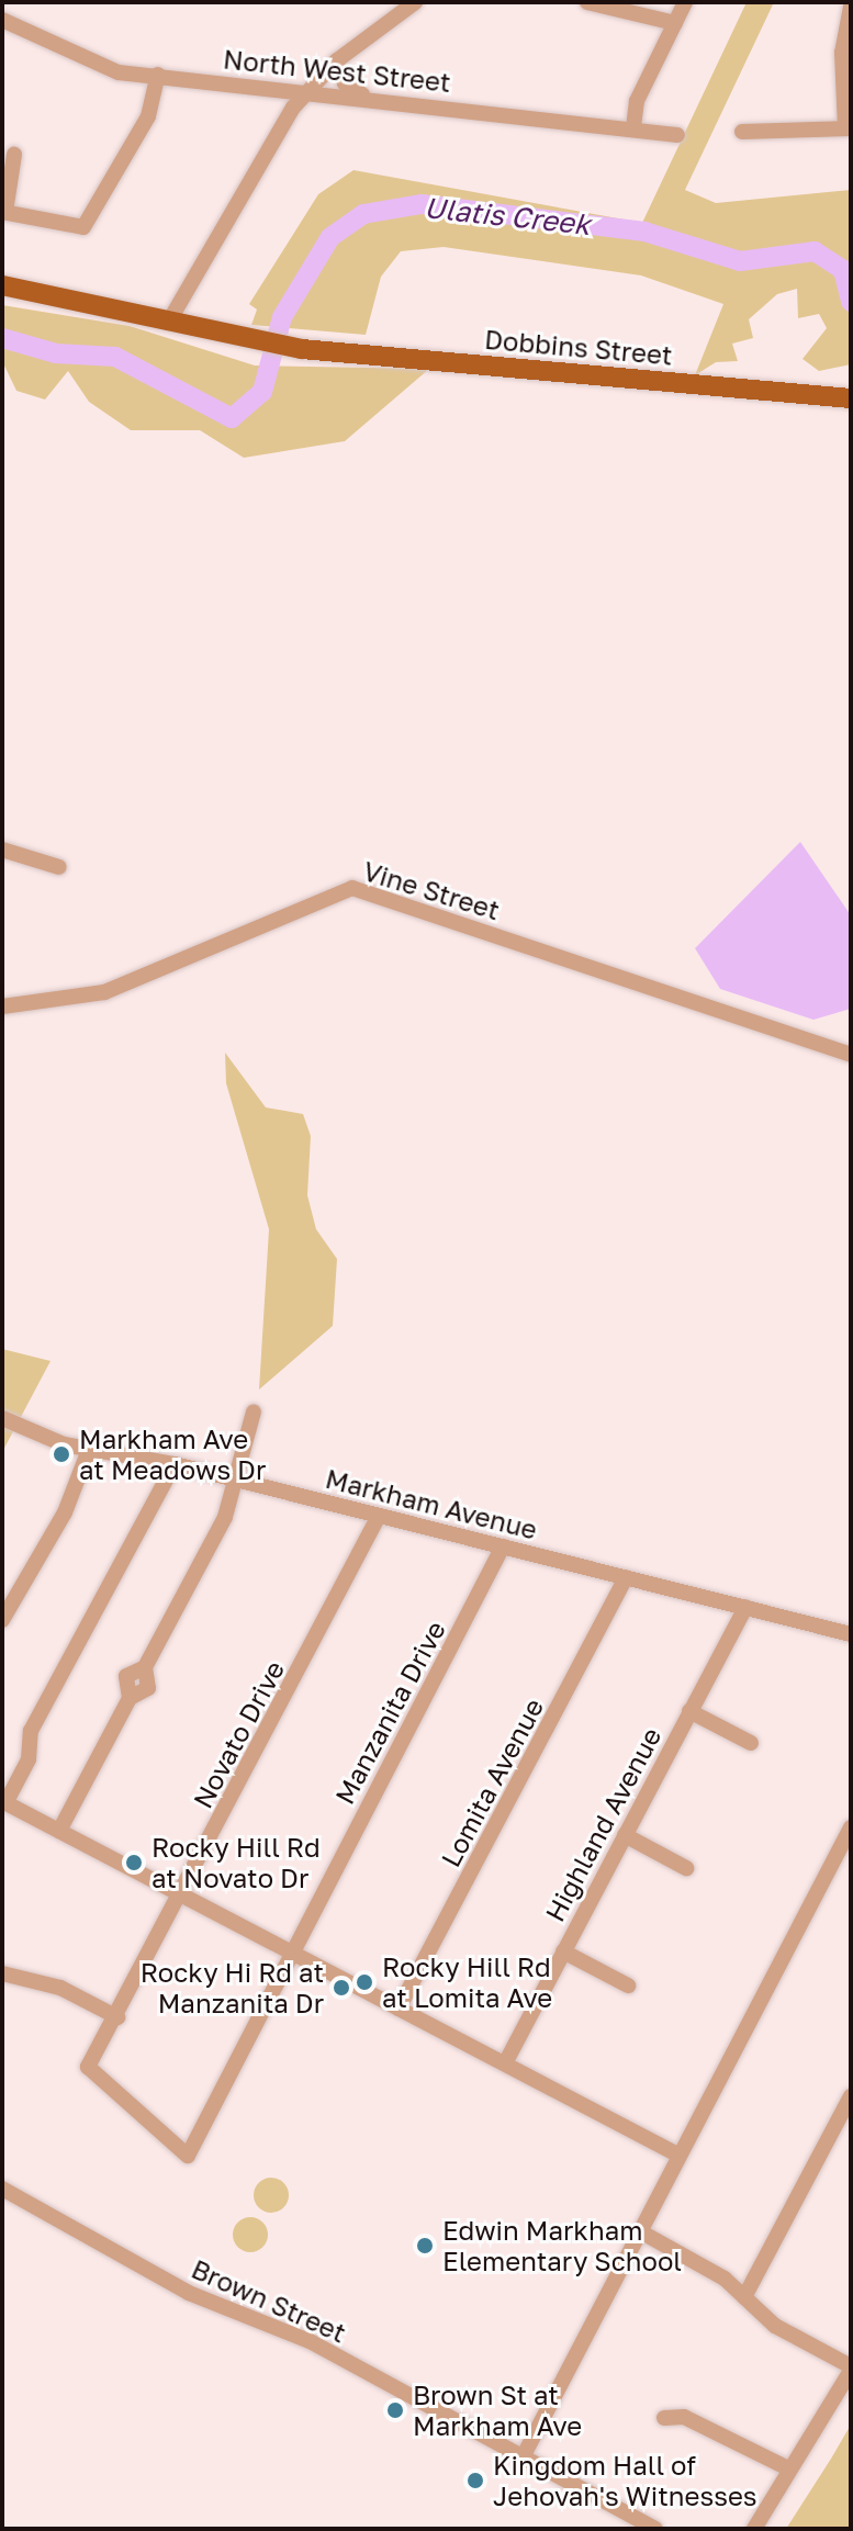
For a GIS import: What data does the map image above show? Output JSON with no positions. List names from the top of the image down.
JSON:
{
  "streets": {
    "main road": ["Dobbins Street"],
    "street": [
      "North West Street",
      "Vine Street",
      "Markham Avenue",
      "Manzanita Drive",
      "Novato Drive",
      "Lomita Avenue",
      "Highland Avenue",
      "Brown Street"
    ]
  },
  "crossings": [
    ["Markham Avenue", "Manzanita Drive"],
    ["Markham Avenue", "Novato Drive"],
    ["Markham Avenue", "Lomita Avenue"],
    ["Markham Avenue", "Highland Avenue"],
    ["Manzanita Drive", "Novato Drive"]
  ],
  "water": ["Ulatis Creek"],
  "places": [
    "Markham Ave at Meadows Dr",
    "Rocky Hill Rd at Novato Dr",
    "Rocky Hill Rd at Lomita Ave",
    "Rocky Hi Rd at Manzanita Dr",
    "Edwin Markham Elementary School",
    "Brown St at Markham Ave",
    "Kingdom Hall of Jehovah's Witnesses"
  ]
}
